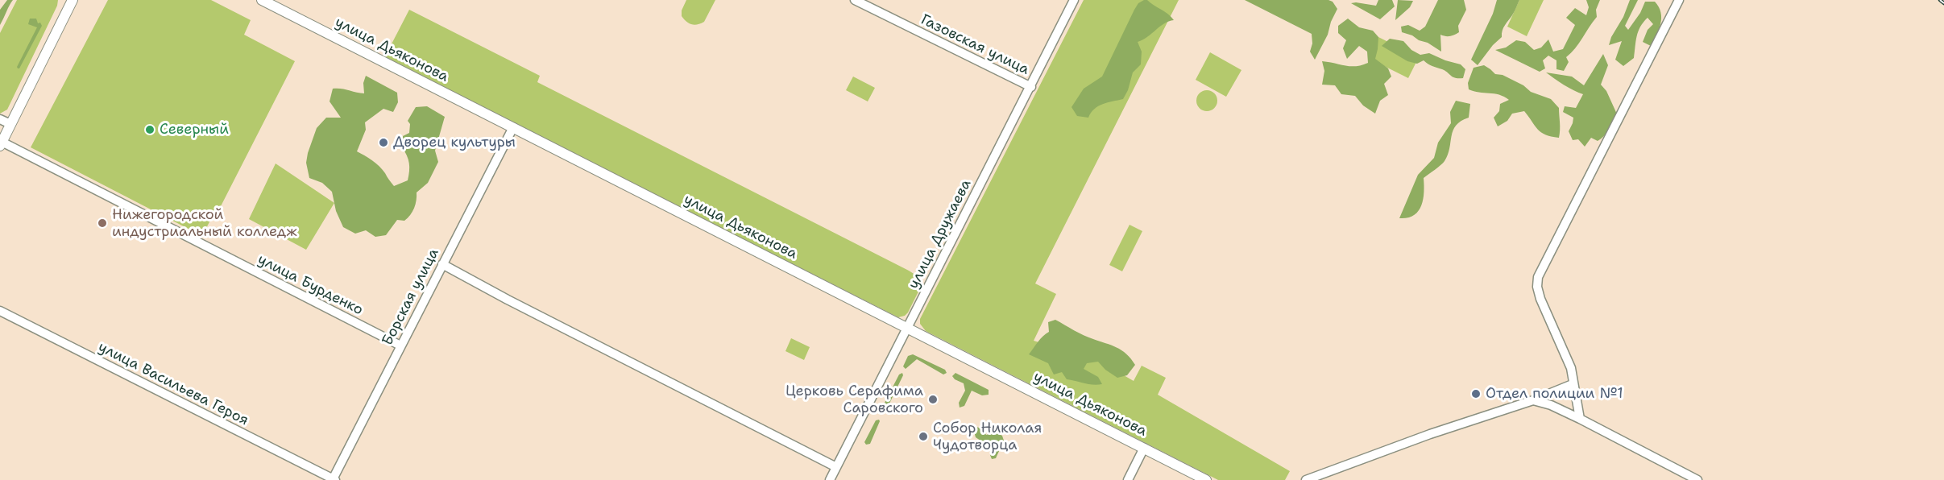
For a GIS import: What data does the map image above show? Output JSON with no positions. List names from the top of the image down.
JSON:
{
  "streets": {
    "main road": ["улица Дьяконова"],
    "street": [
      "Газовская улица",
      "улица Дружаева",
      "улица Бурденко",
      "Борская улица",
      "улица Васильева Героя"
    ]
  },
  "crossings": [
    ["Газовская улица", "улица Дружаева"],
    ["улица Дьяконова", "улица Дружаева"],
    ["улица Дьяконова", "Борская улица"],
    ["улица Бурденко", "Борская улица"],
    ["Борская улица", "улица Васильева Героя"]
  ],
  "places": [
    "Северный",
    "Дворец культуры",
    "Нижегородской индустриальный колледж",
    "Отдел полиции №1",
    "Церковь Серафима Саровского",
    "Собор Николая Чудотворца"
  ]
}
